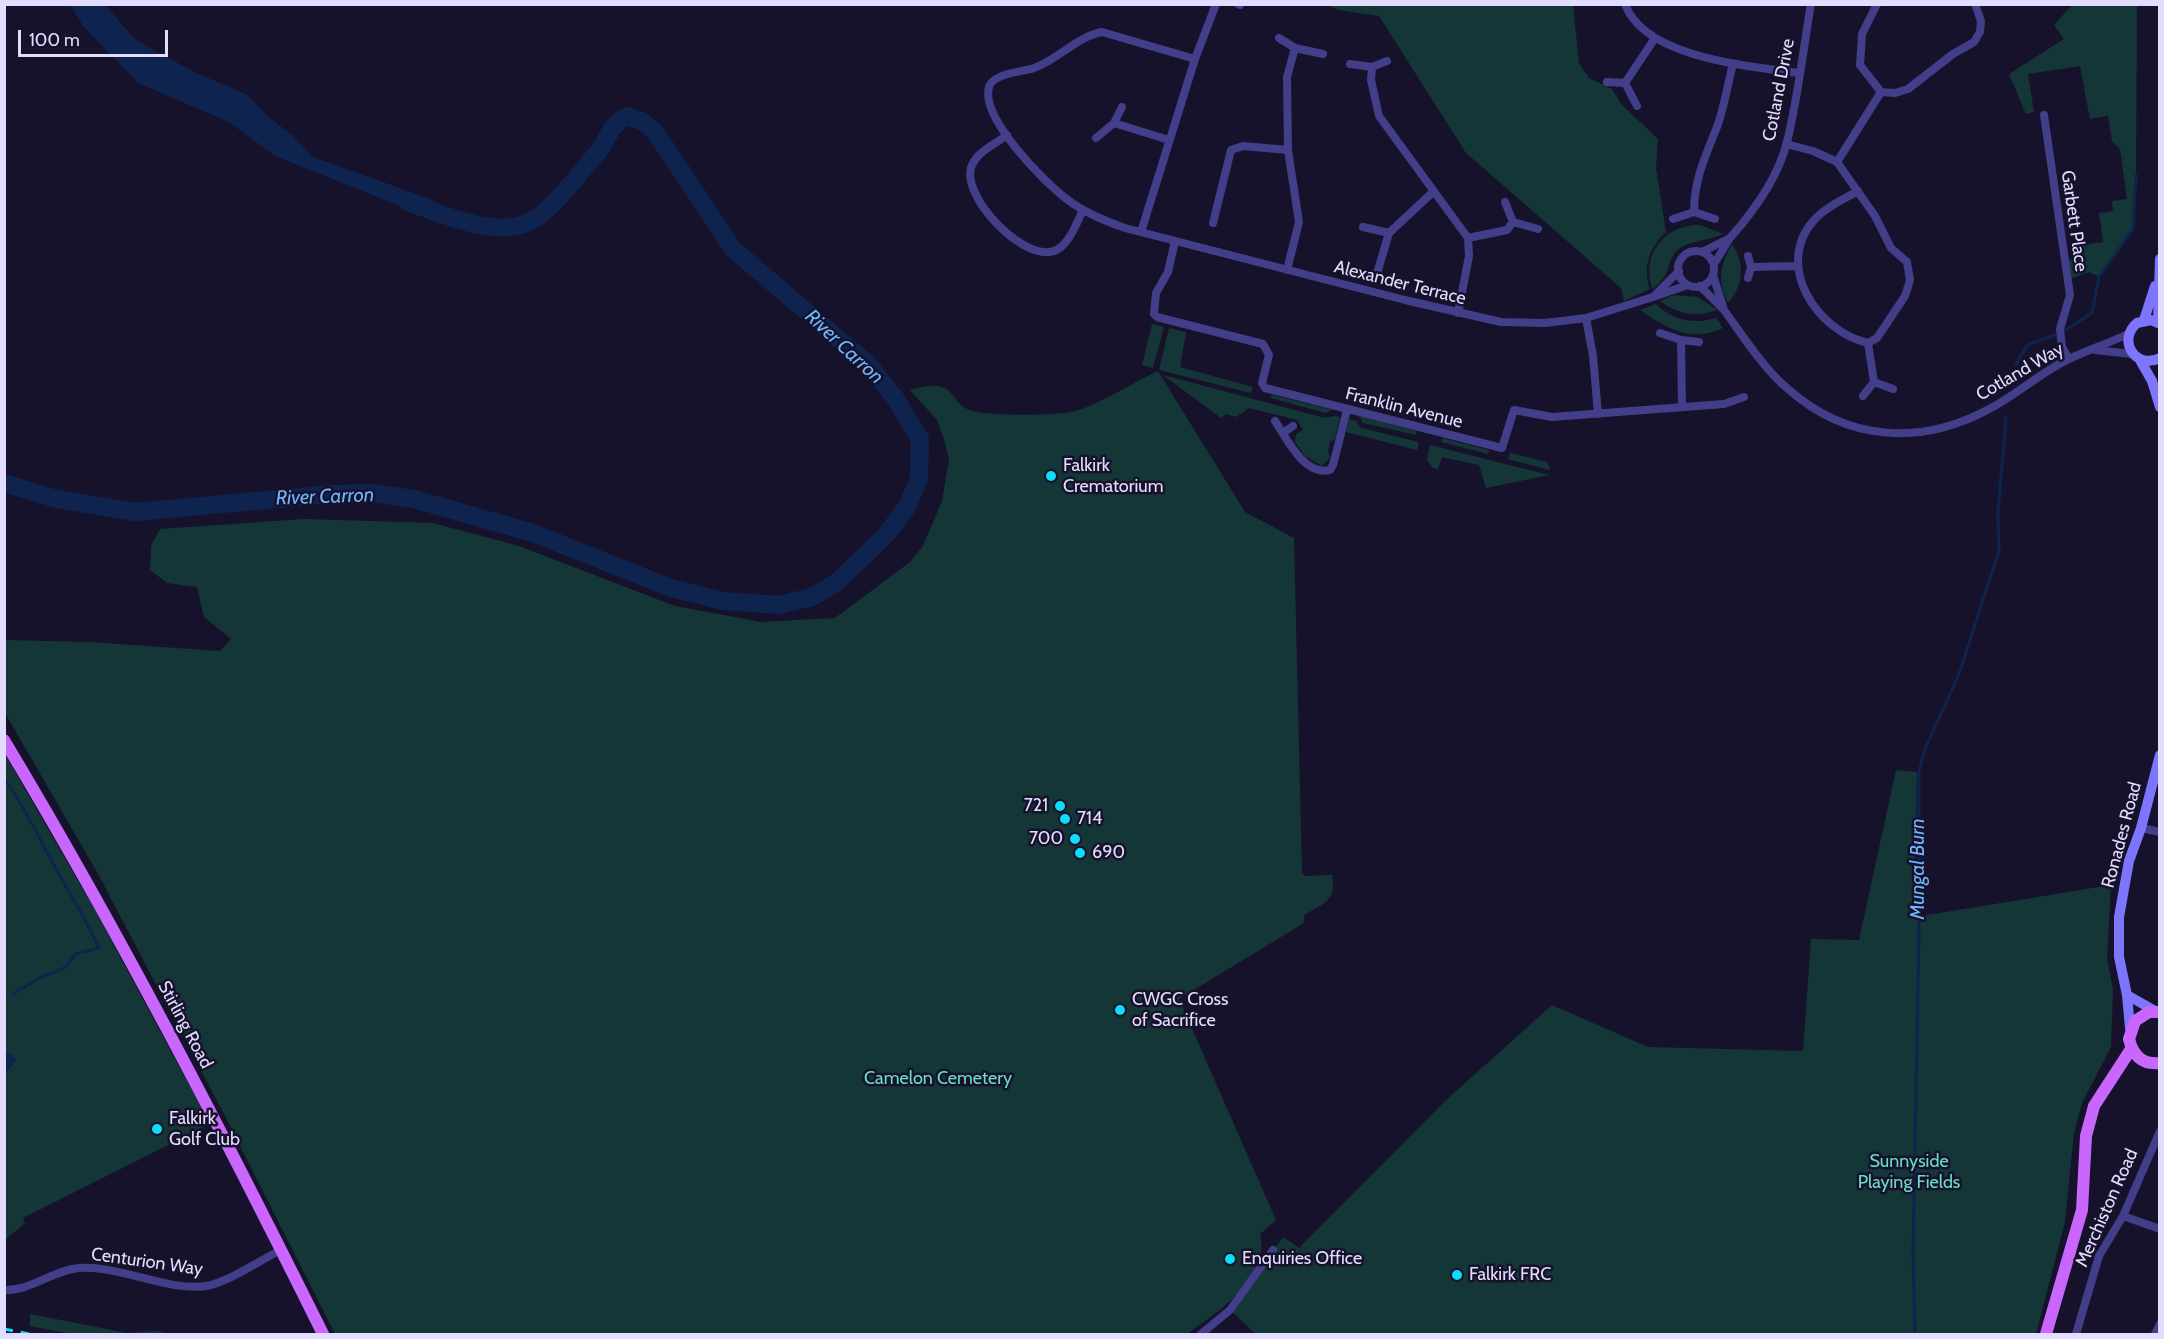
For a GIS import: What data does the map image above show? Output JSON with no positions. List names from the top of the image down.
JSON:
{
  "streets": {
    "main road": ["Ronades Road", "Stirling Road"],
    "street": [
      "Cotland Drive",
      "Garbett Place",
      "Alexander Terrace",
      "Cotland Way",
      "Franklin Avenue",
      "Merchiston Road",
      "Centurion Way"
    ]
  },
  "crossings": [
    ["Cotland Drive", "Alexander Terrace"],
    ["Cotland Drive", "Cotland Way"],
    ["Garbett Place", "Cotland Way"],
    ["Alexander Terrace", "Franklin Avenue"],
    ["Stirling Road", "Centurion Way"]
  ],
  "water": ["River Carron", "Mungal Burn"],
  "parks": ["Camelon Cemetery", "Sunnyside Playing Fields"],
  "places": [
    "Falkirk Crematorium",
    "721",
    "714",
    "700",
    "690",
    "CWGC Cross of Sacrifice",
    "Falkirk Golf Club",
    "Enquiries Office",
    "Falkirk FRC"
  ],
  "scale_bar": "100 m"
}
